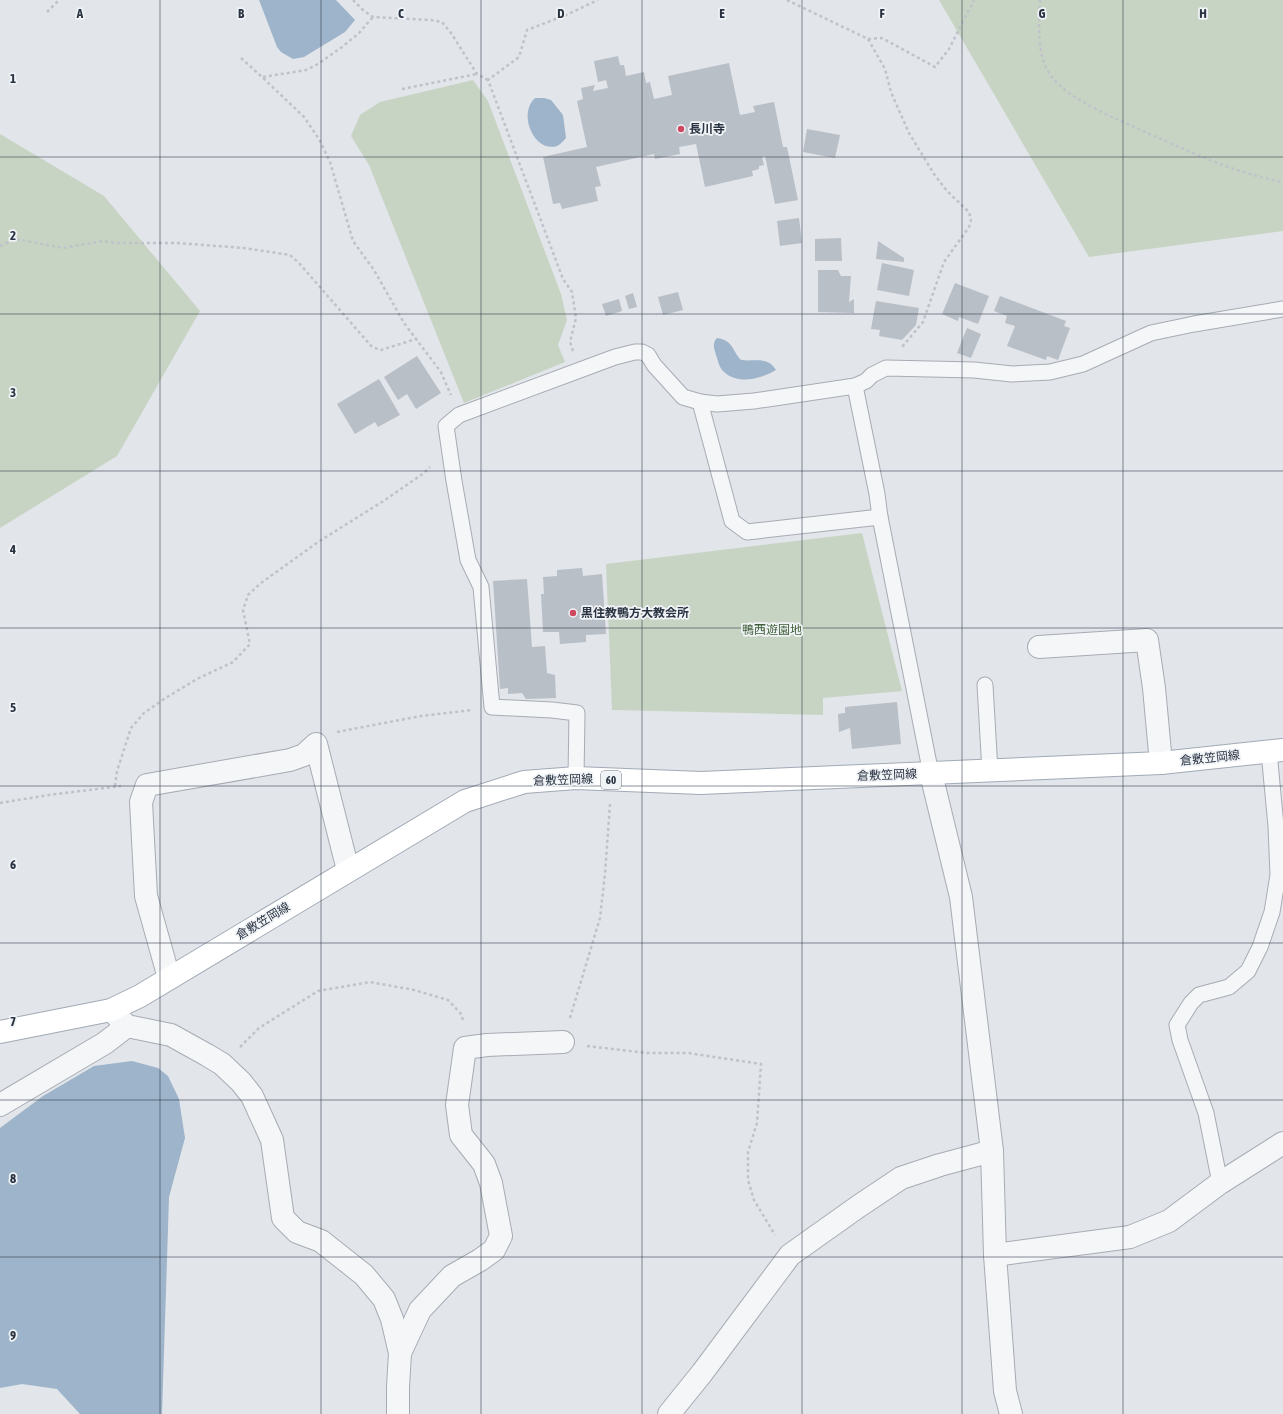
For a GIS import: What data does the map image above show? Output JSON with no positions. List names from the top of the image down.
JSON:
{
  "streets": {
    "main road": ["倉敷笠岡線", "60"]
  },
  "parks": ["鴨西遊園地"],
  "places": ["長川寺", "黒住教鴨方大教会所"],
  "grid": {
    "columns": [
      "A",
      "B",
      "C",
      "D",
      "E",
      "F",
      "G",
      "H"
    ],
    "rows": [
      "1",
      "2",
      "3",
      "4",
      "5",
      "6",
      "7",
      "8",
      "9"
    ]
  }
}
